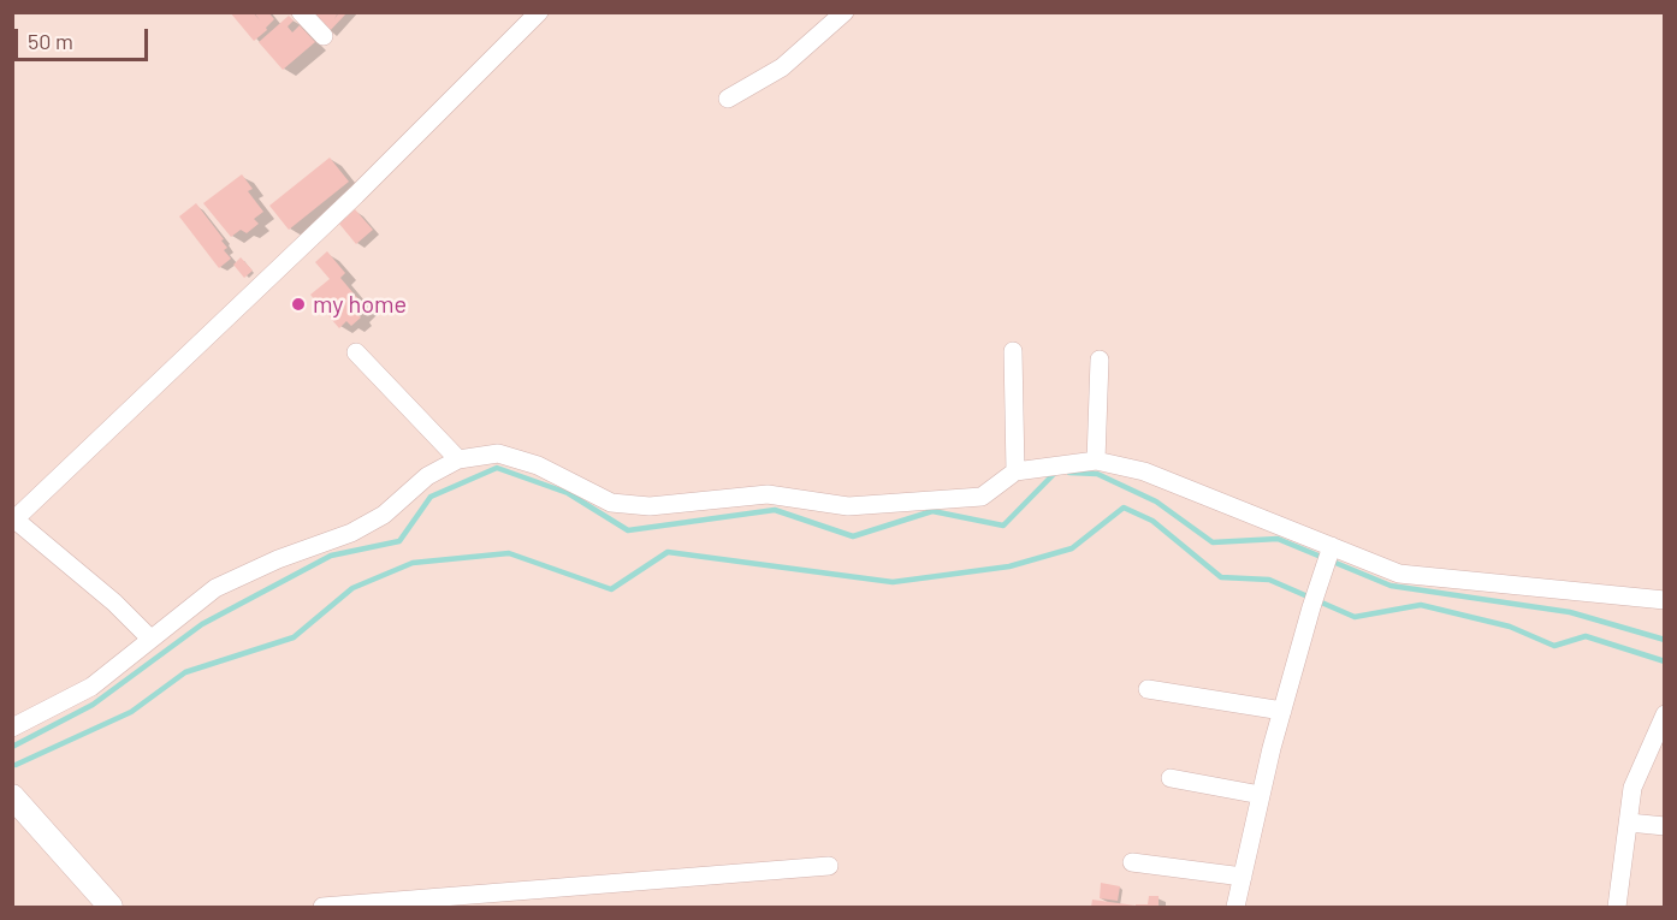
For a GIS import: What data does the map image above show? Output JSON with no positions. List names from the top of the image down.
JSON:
{
  "places": ["my home"],
  "scale_bar": "50 m"
}
